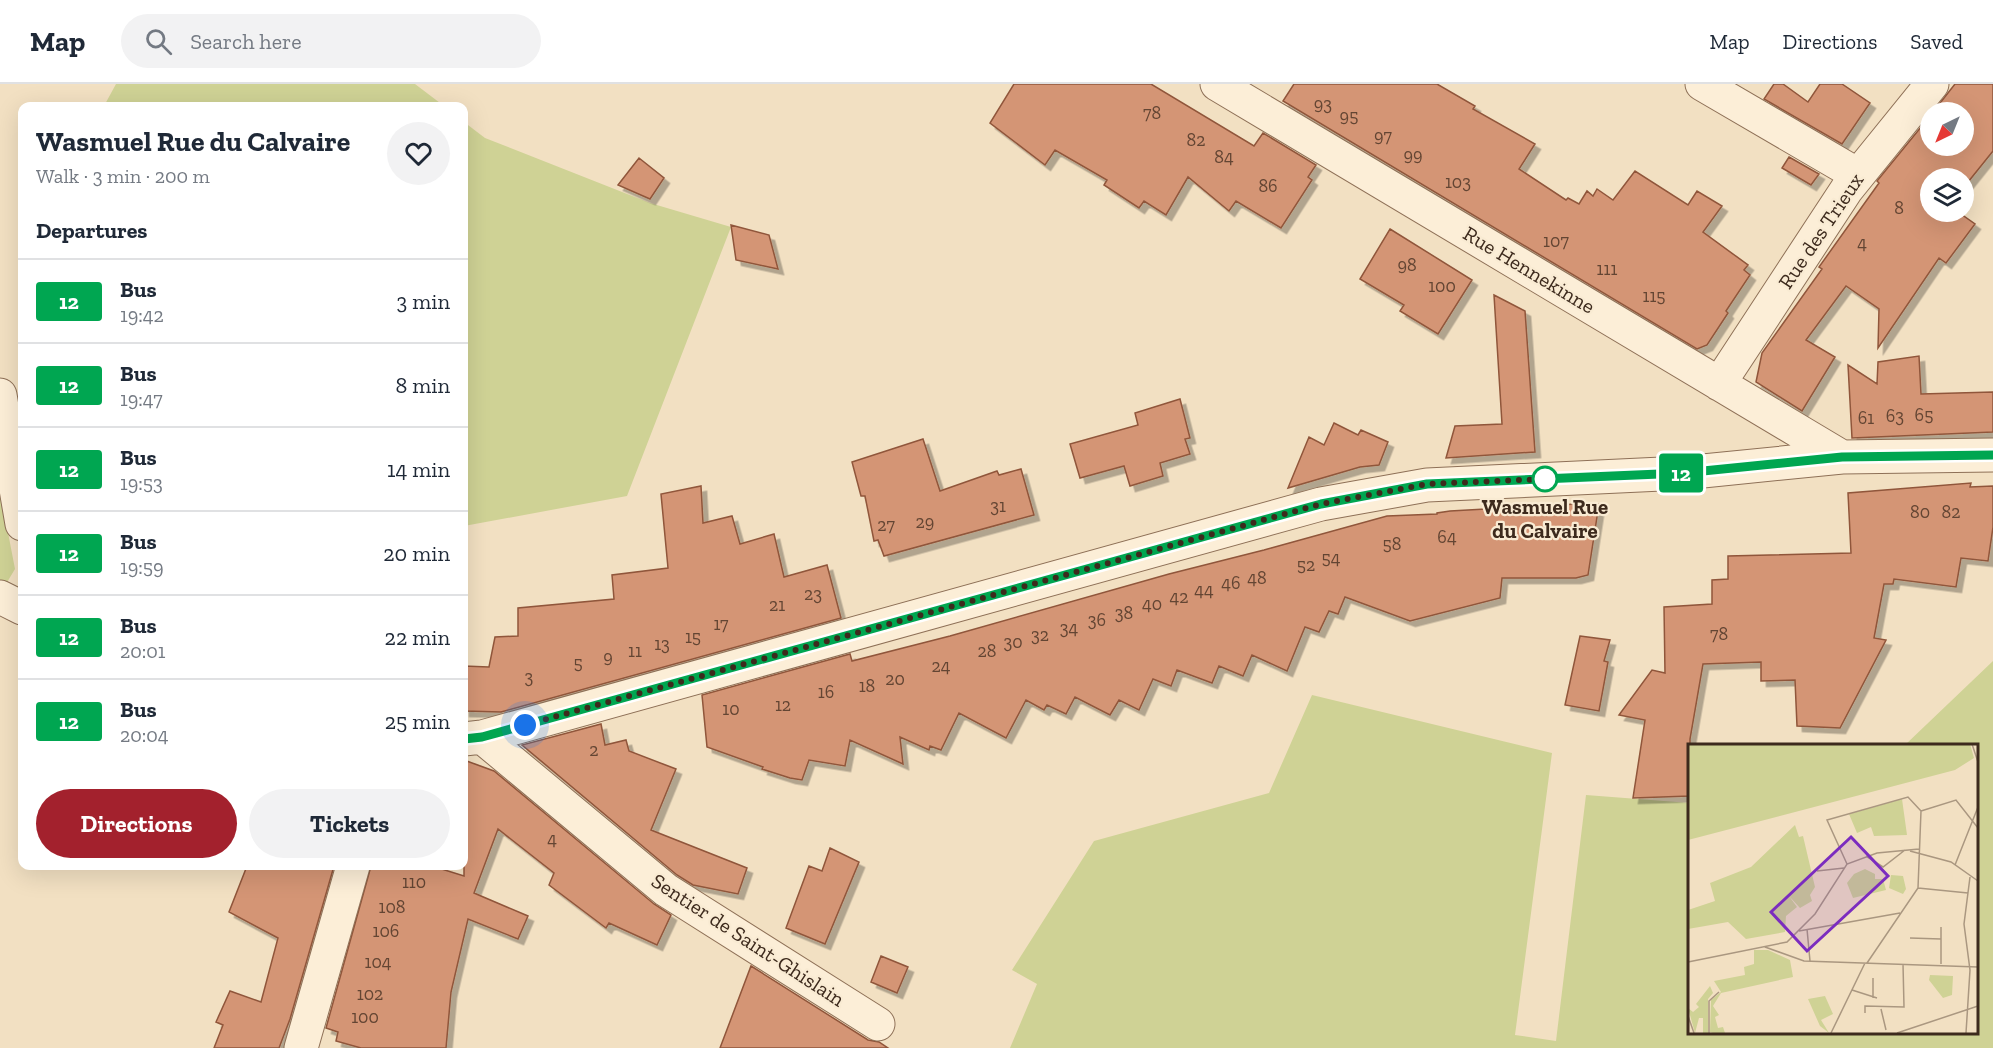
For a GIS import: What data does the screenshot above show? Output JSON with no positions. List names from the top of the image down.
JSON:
{
  "streets": {
    "street": ["Rue des Trieux", "Rue Hennekinne", "Sentier de Saint-Ghislain"]
  },
  "crossings": [
    ["Rue des Trieux", "Rue Hennekinne"]
  ],
  "places": ["Wasmuel Rue du Calvaire"],
  "lines": ["bus line 12"],
  "house_numbers": [
    "93",
    "78",
    "95",
    "97",
    "82",
    "99",
    "84",
    "103",
    "86",
    "8",
    "107",
    "4",
    "98",
    "111",
    "100",
    "115",
    "65",
    "63",
    "61",
    "31",
    "80",
    "82",
    "29",
    "27",
    "64",
    "58",
    "54",
    "52",
    "48",
    "46",
    "44",
    "23",
    "42",
    "40",
    "21",
    "38",
    "36",
    "17",
    "34",
    "78",
    "32",
    "15",
    "30",
    "13",
    "11",
    "28",
    "9",
    "5",
    "24",
    "3",
    "20",
    "18",
    "16",
    "12",
    "10",
    "2",
    "4",
    "110",
    "108",
    "106",
    "104",
    "102",
    "100"
  ],
  "north": "bottom left",
  "page": {
    "header": "Map",
    "search": "Search here",
    "nav": ["Map", "Directions", "Saved"],
    "on_map": "12",
    "heading": [
      ["Wasmuel Rue du Calvaire", "Walk · 3 min · 200 m"],
      "Departures"
    ],
    "list": [
      {
        "mark": "12",
        "name": "Bus",
        "note": "19:42",
        "value": "3 min"
      },
      {
        "mark": "12",
        "name": "Bus",
        "note": "19:47",
        "value": "8 min"
      },
      {
        "mark": "12",
        "name": "Bus",
        "note": "19:53",
        "value": "14 min"
      },
      {
        "mark": "12",
        "name": "Bus",
        "note": "19:59",
        "value": "20 min"
      },
      {
        "mark": "12",
        "name": "Bus",
        "note": "20:01",
        "value": "22 min"
      },
      {
        "mark": "12",
        "name": "Bus",
        "note": "20:04",
        "value": "25 min"
      }
    ],
    "buttons": ["Directions", "Tickets"]
  }
}
